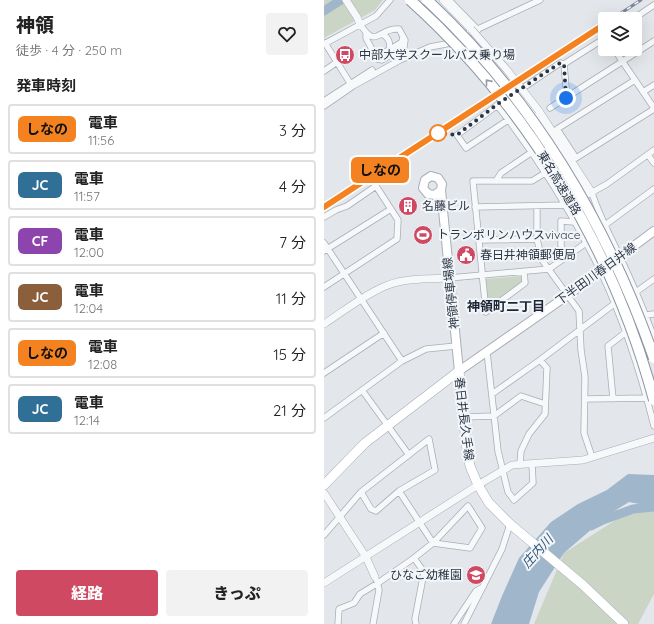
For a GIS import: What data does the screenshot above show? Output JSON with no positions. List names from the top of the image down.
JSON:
{
  "streets": {
    "highway": ["東名高速道路"],
    "main road": ["下半田川春日井線", "神領停車場線", "春日井長久手線"]
  },
  "crossings": [
    ["下半田川春日井線", "神領停車場線"],
    ["下半田川春日井線", "春日井長久手線"],
    ["神領停車場線", "春日井長久手線"]
  ],
  "districts": ["神領町二丁目"],
  "water": ["庄内川"],
  "places": {
    "bus stop": ["中部大学スクールバス乗り場"],
    "building": ["名藤ビル"],
    "sports": ["トランポリンハウスvivace"],
    "public building": ["春日井神領郵便局"],
    "school or university": ["ひなご幼稚園"]
  },
  "page": {
    "heading": [
      ["神領", "徒歩 · 4 分 · 250 m"],
      "発車時刻"
    ],
    "on_map": "しなの",
    "list": [
      {
        "mark": "しなの",
        "name": "電車",
        "note": "11:56",
        "value": "3 分"
      },
      {
        "mark": "JC",
        "name": "電車",
        "note": "11:57",
        "value": "4 分"
      },
      {
        "mark": "CF",
        "name": "電車",
        "note": "12:00",
        "value": "7 分"
      },
      {
        "mark": "JC",
        "name": "電車",
        "note": "12:04",
        "value": "11 分"
      },
      {
        "mark": "しなの",
        "name": "電車",
        "note": "12:08",
        "value": "15 分"
      },
      {
        "mark": "JC",
        "name": "電車",
        "note": "12:14",
        "value": "21 分"
      }
    ],
    "buttons": ["経路", "きっぷ"]
  }
}
